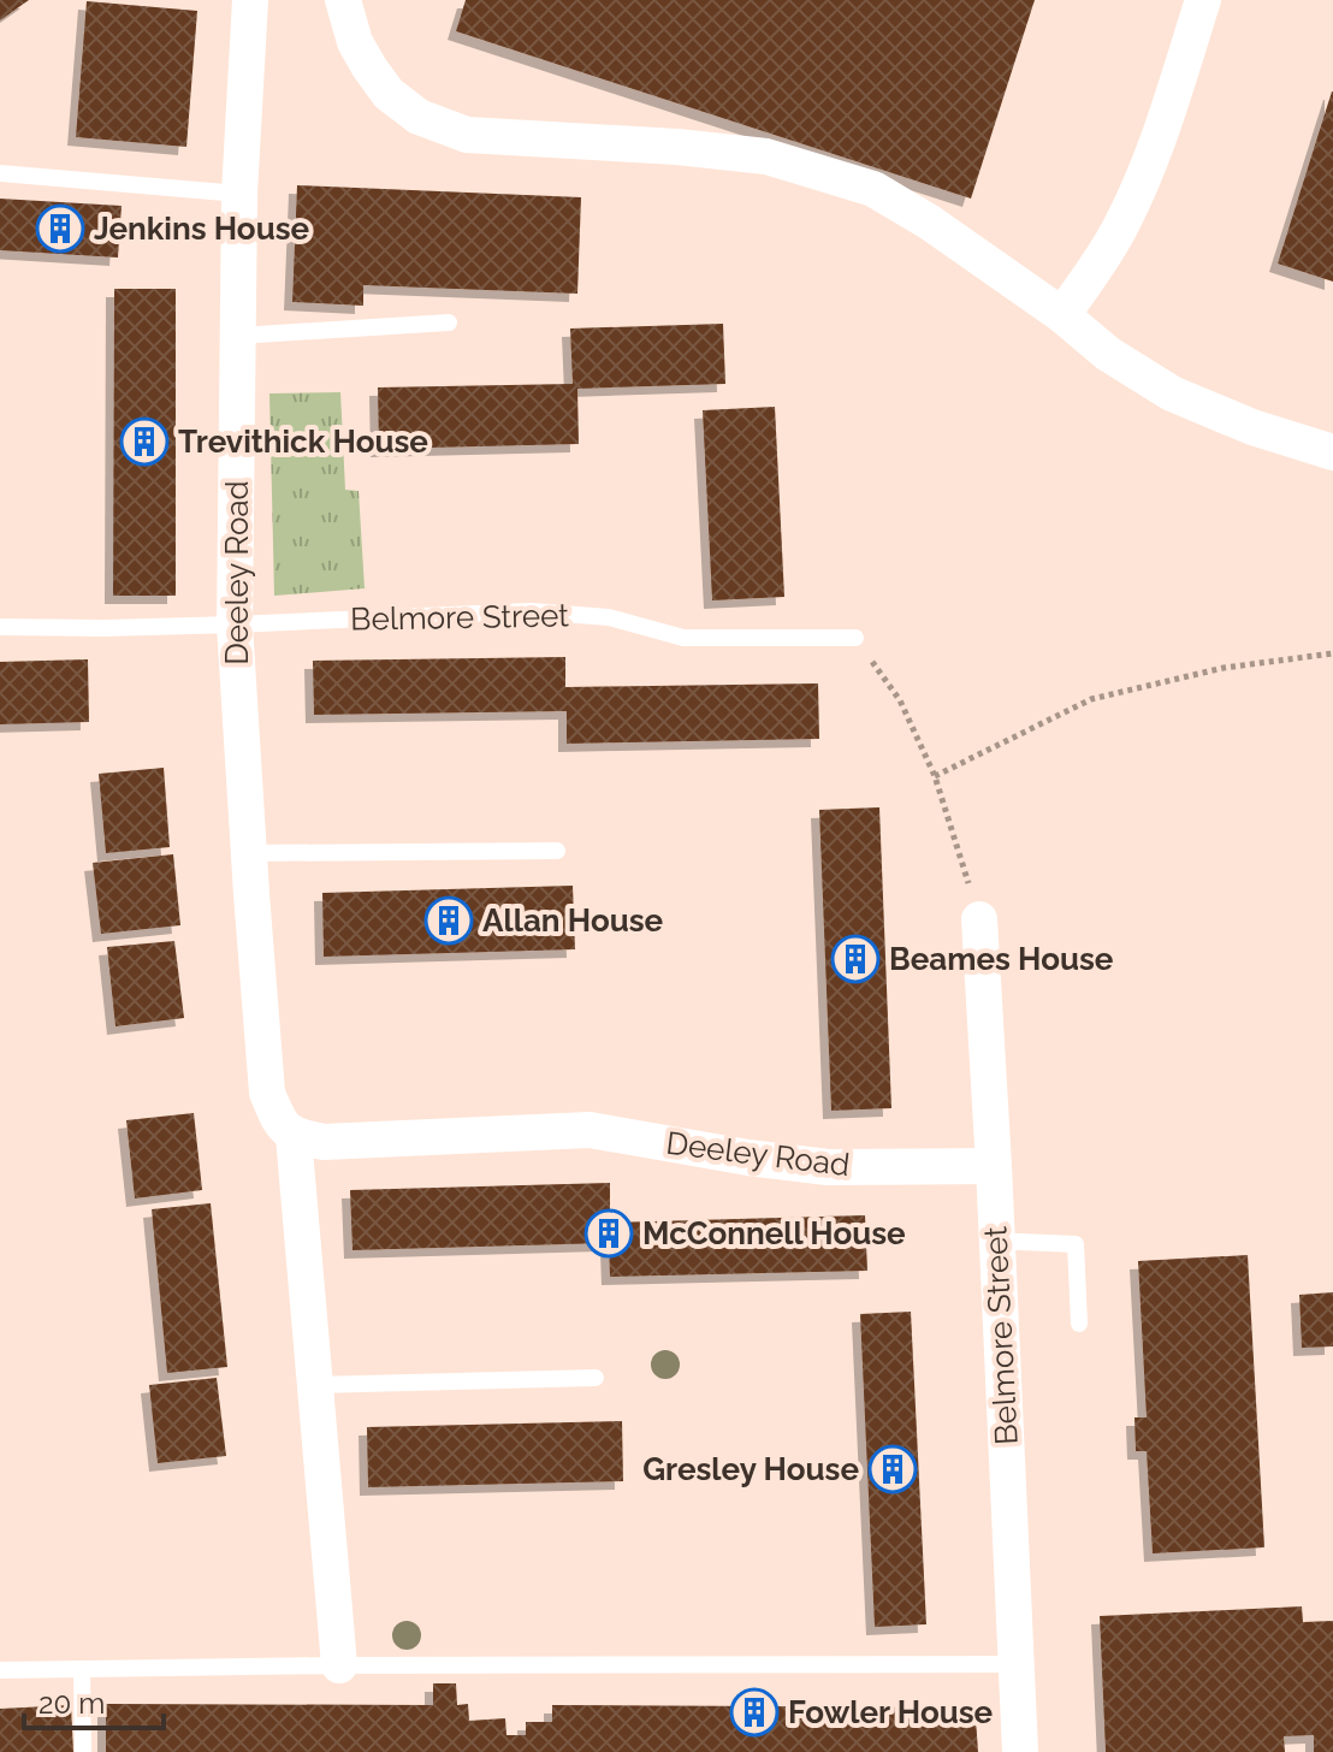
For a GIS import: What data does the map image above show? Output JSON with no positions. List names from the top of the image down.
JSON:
{
  "streets": {
    "street": ["Deeley Road", "Belmore Street"]
  },
  "crossings": [
    ["Deeley Road", "Belmore Street"]
  ],
  "places": {
    "building": [
      "Jenkins House",
      "Trevithick House",
      "Allan House",
      "Beames House",
      "McConnell House",
      "Gresley House",
      "Fowler House"
    ]
  },
  "scale_bar": "20 m"
}
